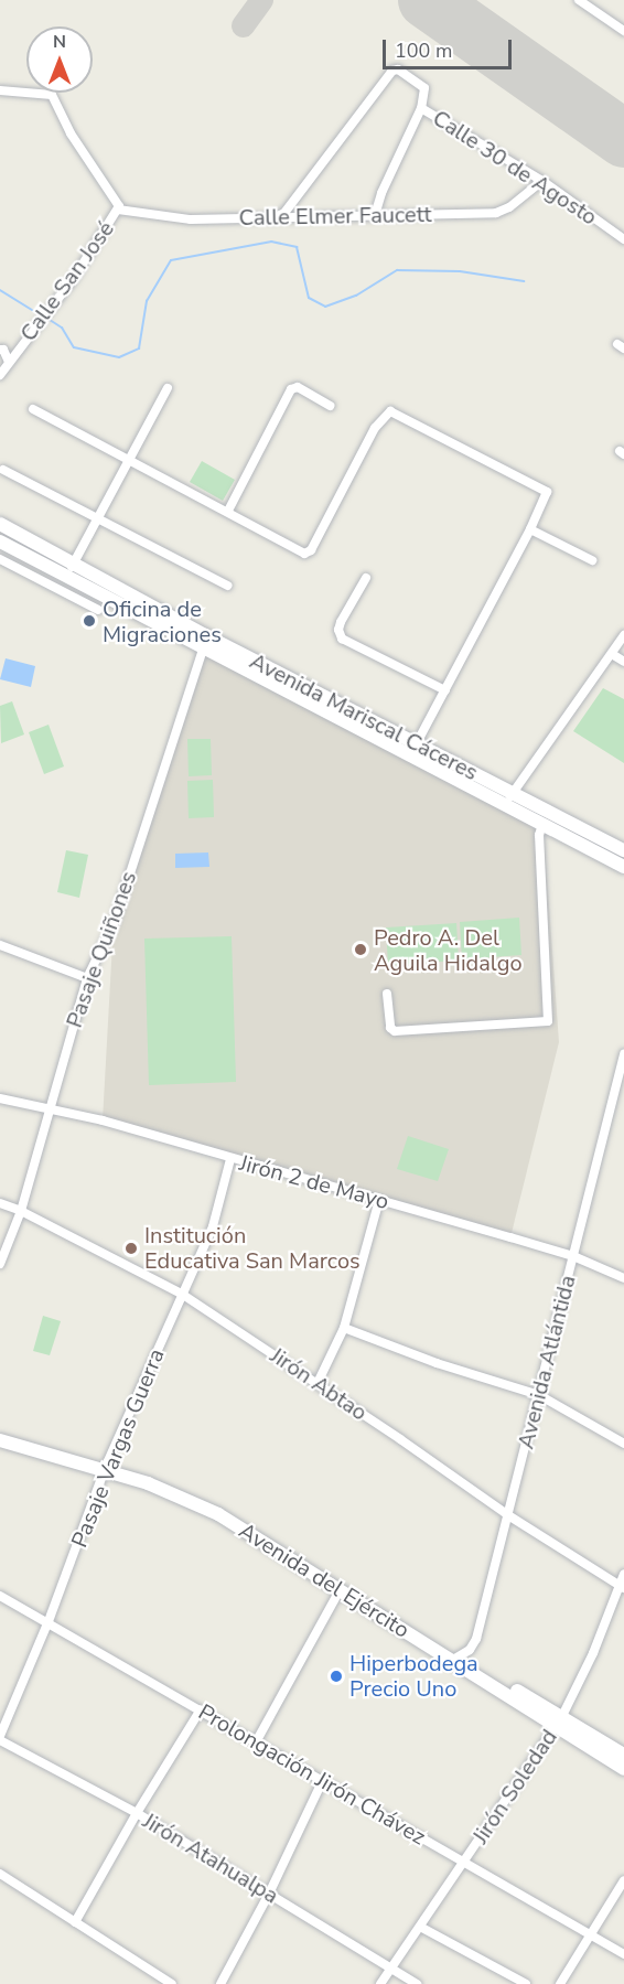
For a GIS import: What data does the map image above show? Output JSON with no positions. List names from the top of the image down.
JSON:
{
  "streets": {
    "main road": ["Avenida Mariscal Cáceres", "Avenida del Ejército"],
    "street": [
      "Calle 30 de Agosto",
      "Calle Elmer Faucett",
      "Calle San José",
      "Pasaje Quiñones",
      "Jirón 2 de Mayo",
      "Avenida Atlántida",
      "Jirón Abtao",
      "Pasaje Vargas Guerra",
      "Prolongación Jirón Chávez",
      "Jirón Soledad",
      "Jirón Atahualpa"
    ]
  },
  "crossings": [
    ["Calle 30 de Agosto", "Calle Elmer Faucett"],
    ["Calle Elmer Faucett", "Calle San José"],
    ["Avenida Mariscal Cáceres", "Pasaje Quiñones"],
    ["Pasaje Quiñones", "Jirón 2 de Mayo"],
    ["Pasaje Quiñones", "Jirón Abtao"],
    ["Jirón 2 de Mayo", "Avenida Atlántida"],
    ["Jirón 2 de Mayo", "Pasaje Vargas Guerra"],
    ["Avenida Atlántida", "Jirón Abtao"],
    ["Avenida Atlántida", "Avenida del Ejército"],
    ["Jirón Abtao", "Pasaje Vargas Guerra"],
    ["Jirón Abtao", "Jirón Soledad"],
    ["Pasaje Vargas Guerra", "Avenida del Ejército"],
    ["Pasaje Vargas Guerra", "Prolongación Jirón Chávez"],
    ["Pasaje Vargas Guerra", "Jirón Atahualpa"],
    ["Avenida del Ejército", "Jirón Soledad"],
    ["Prolongación Jirón Chávez", "Jirón Soledad"],
    ["Jirón Soledad", "Jirón Atahualpa"]
  ],
  "places": [
    "Oficina de Migraciones",
    "Pedro A. Del Aguila Hidalgo",
    "Institución Educativa San Marcos",
    "Hiperbodega Precio Uno"
  ],
  "scale_bar": "100 m",
  "north": "top"
}
